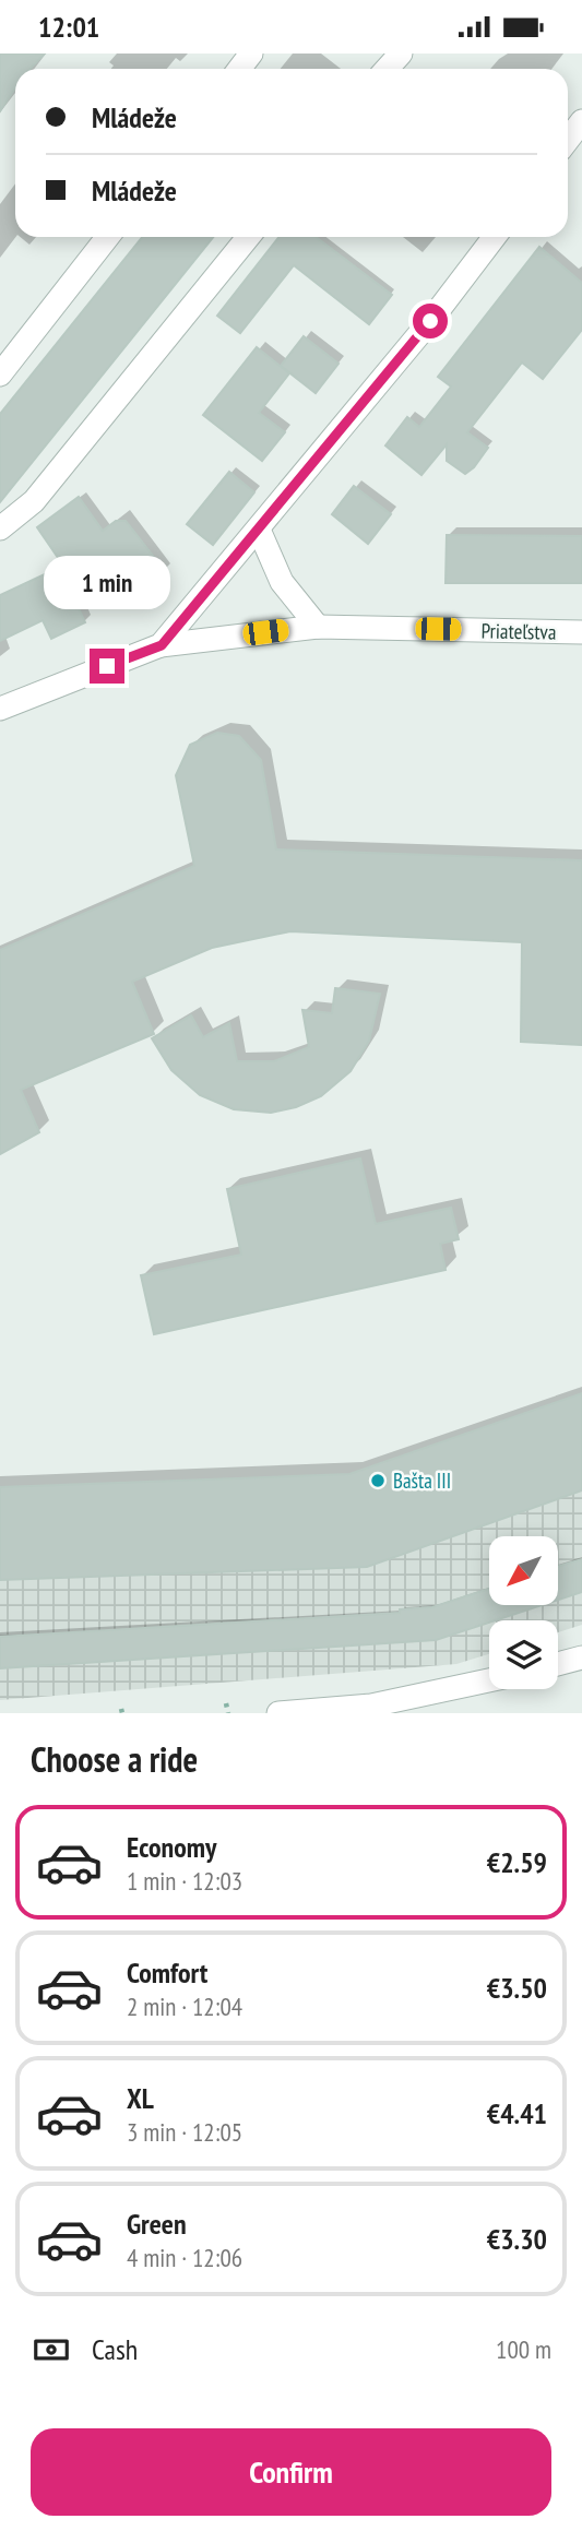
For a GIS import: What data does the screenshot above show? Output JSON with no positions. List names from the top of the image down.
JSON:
{
  "streets": {
    "street": ["Priateľstva"]
  },
  "places": ["Bašta III"],
  "north": "bottom left",
  "page": {
    "status": "12:01",
    "banner": ["Mládeže", "Mládeže"],
    "bubble": "1 min",
    "heading": "Choose a ride",
    "list": [
      {
        "name": "Economy",
        "note": "1 min · 12:03",
        "value": "€2.59"
      },
      {
        "name": "Comfort",
        "note": "2 min · 12:04",
        "value": "€3.50"
      },
      {
        "name": "XL",
        "note": "3 min · 12:05",
        "value": "€4.41"
      },
      {
        "name": "Green",
        "note": "4 min · 12:06",
        "value": "€3.30"
      }
    ],
    "pay": ["Cash", "100 m"],
    "buttons": "Confirm"
  }
}
